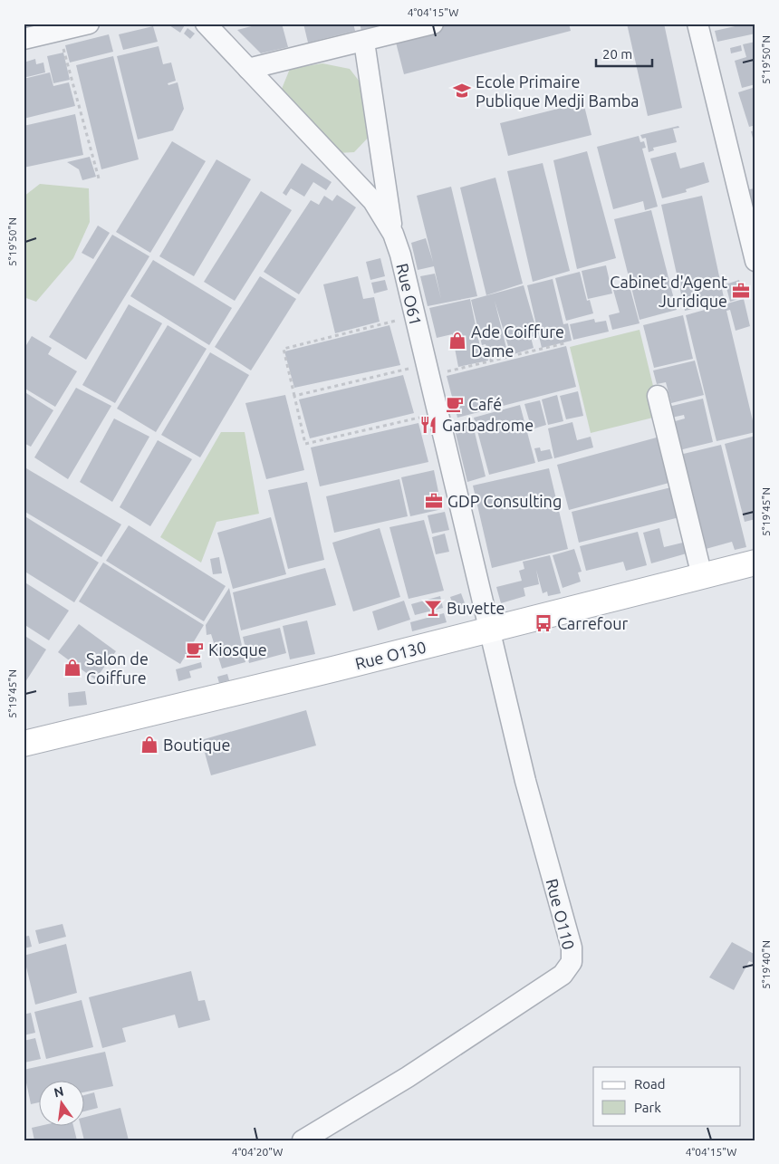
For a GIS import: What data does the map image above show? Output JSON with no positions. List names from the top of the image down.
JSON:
{
  "streets": {
    "street": ["Rue O61", "Rue O130", "Rue O110"]
  },
  "crossings": [
    ["Rue O61", "Rue O130"],
    ["Rue O61", "Rue O110"],
    ["Rue O130", "Rue O110"]
  ],
  "places": {
    "school or university": ["Ecole Primaire Publique Medji Bamba"],
    "office": ["Cabinet d'Agent Juridique", "GDP Consulting"],
    "shop": ["Ade Coiffure Dame", "Salon de Coiffure", "Boutique"],
    "cafe": ["Café", "Kiosque"],
    "restaurant": ["Garbadrome"],
    "bar": ["Buvette"],
    "bus stop": ["Carrefour"]
  },
  "legend": ["Road", "Park"],
  "scale_bar": "20 m",
  "north": "top",
  "coordinates": [
    "4°04'15\"W",
    "5°19'50\"N",
    "5°19'45\"N",
    "5°19'40\"N",
    "4°04'20\"W"
  ]
}
